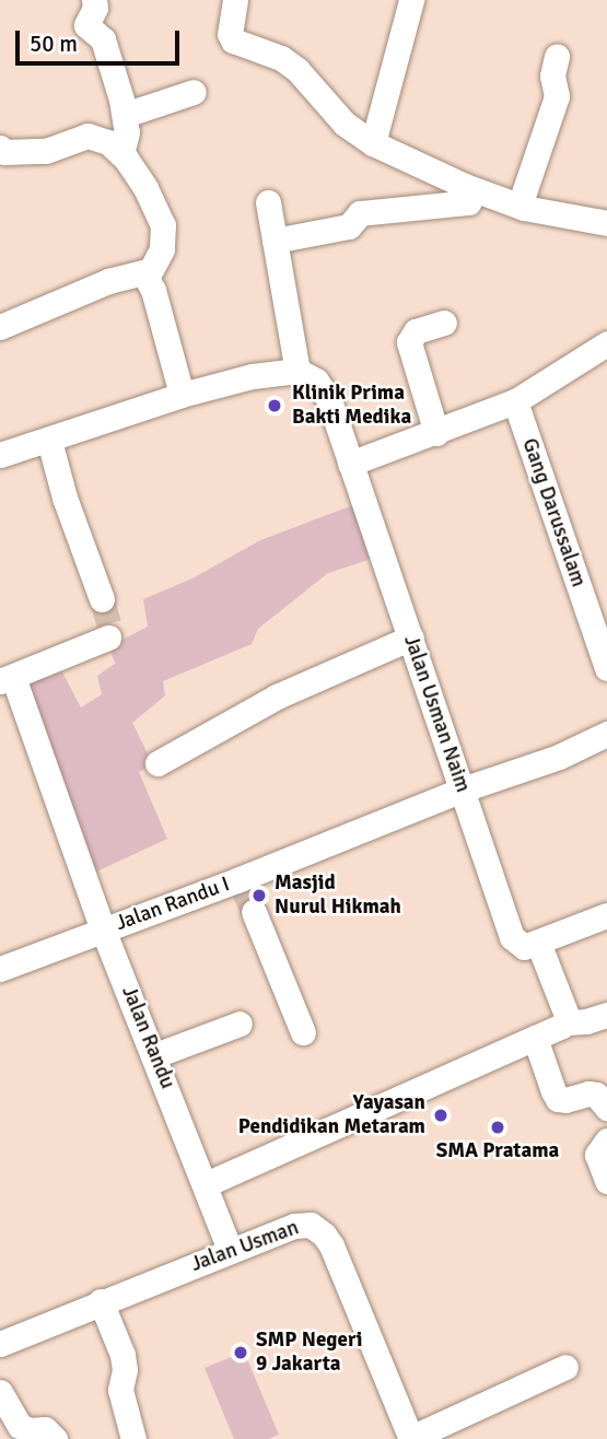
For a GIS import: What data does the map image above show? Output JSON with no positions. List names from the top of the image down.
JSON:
{
  "streets": {
    "street": [
      "Gang Darussalam",
      "Jalan Usman Naim",
      "Jalan Randu I",
      "Jalan Randu",
      "Jalan Usman"
    ]
  },
  "crossings": [
    ["Jalan Usman Naim", "Jalan Randu I"],
    ["Jalan Randu I", "Jalan Randu"],
    ["Jalan Randu", "Jalan Usman"]
  ],
  "places": [
    "Klinik Prima Bakti Medika",
    "Masjid Nurul Hikmah",
    "Yayasan Pendidikan Metaram",
    "SMA Pratama",
    "SMP Negeri 9 Jakarta"
  ],
  "scale_bar": "50 m"
}
